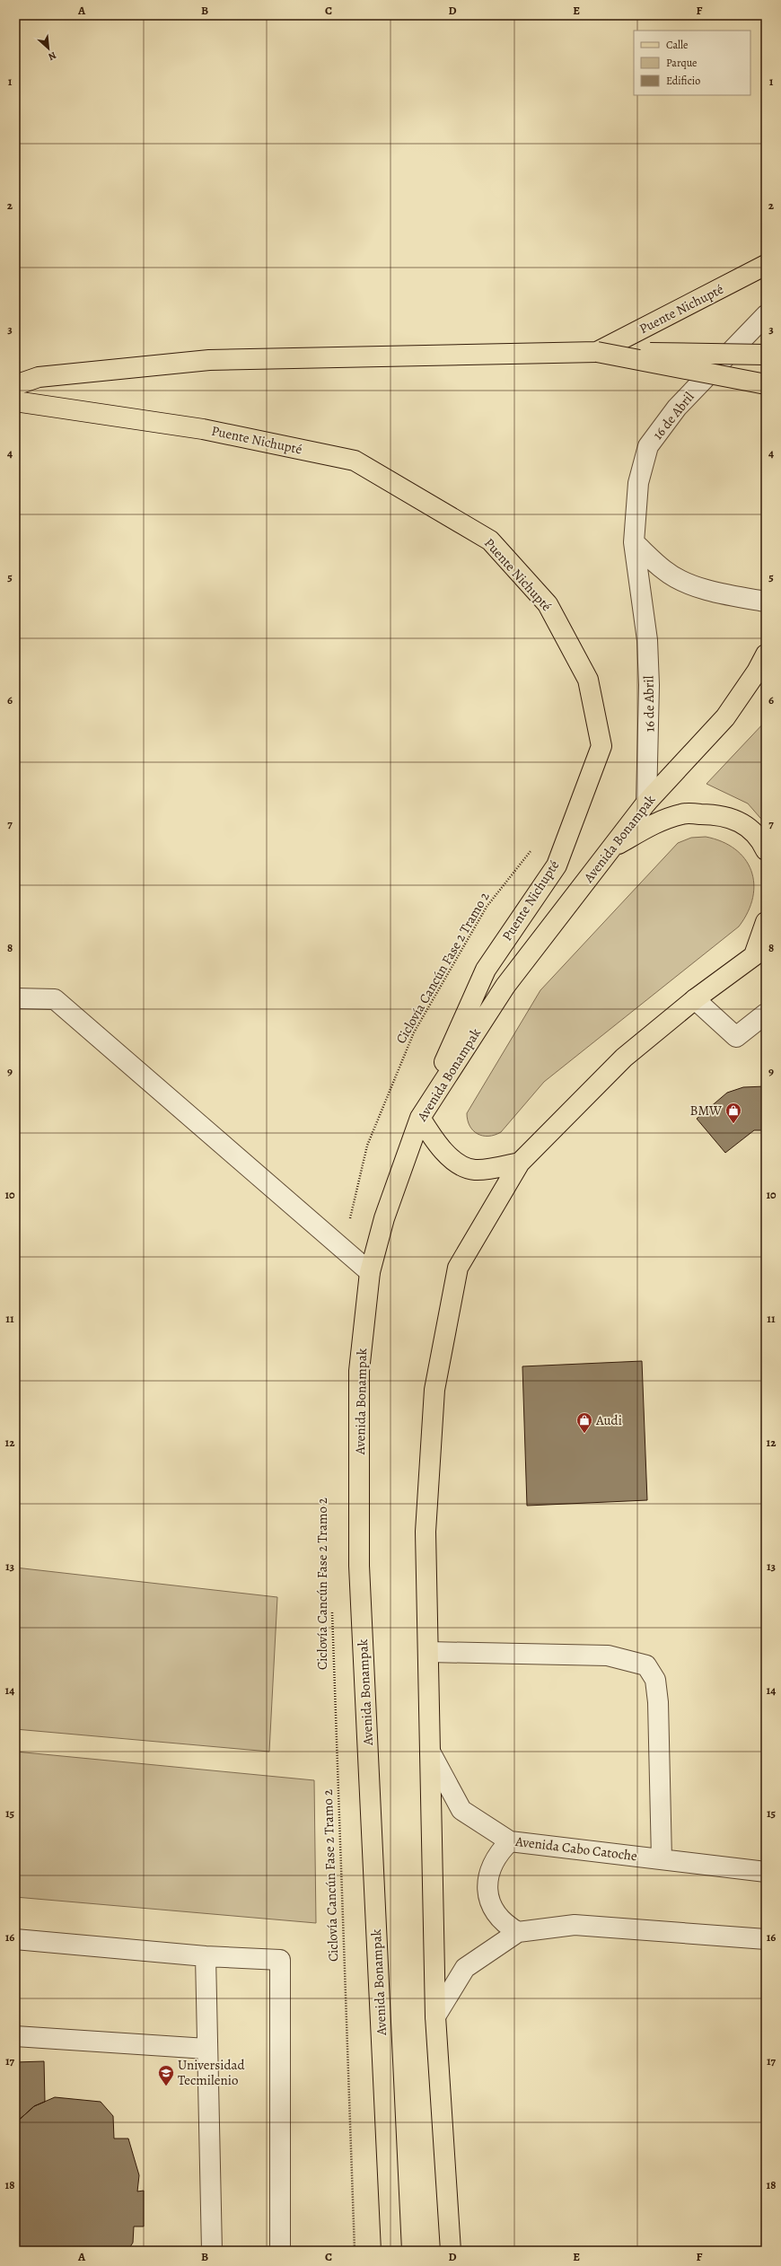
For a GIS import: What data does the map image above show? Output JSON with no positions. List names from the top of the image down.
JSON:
{
  "streets": {
    "main road": ["Puente Nichupté", "Avenida Bonampak"],
    "street": ["16 de Abril", "Avenida Cabo Catoche"],
    "path": ["Ciclovía Cancún Fase 2 Tramo 2"]
  },
  "crossings": [
    ["Puente Nichupté", "Avenida Bonampak"],
    ["16 de Abril", "Avenida Bonampak"]
  ],
  "places": {
    "shop": ["BMW", "Audi"],
    "school or university": ["Universidad Tecmilenio"]
  },
  "legend": ["Calle", "Parque", "Edificio"],
  "north": "bottom right",
  "grid": {
    "columns": [
      "A",
      "B",
      "C",
      "D",
      "E",
      "F"
    ],
    "rows": [
      "1",
      "2",
      "3",
      "4",
      "5",
      "6",
      "7",
      "8",
      "9",
      "10",
      "11",
      "12",
      "13",
      "14",
      "15",
      "16",
      "17",
      "18"
    ]
  }
}
